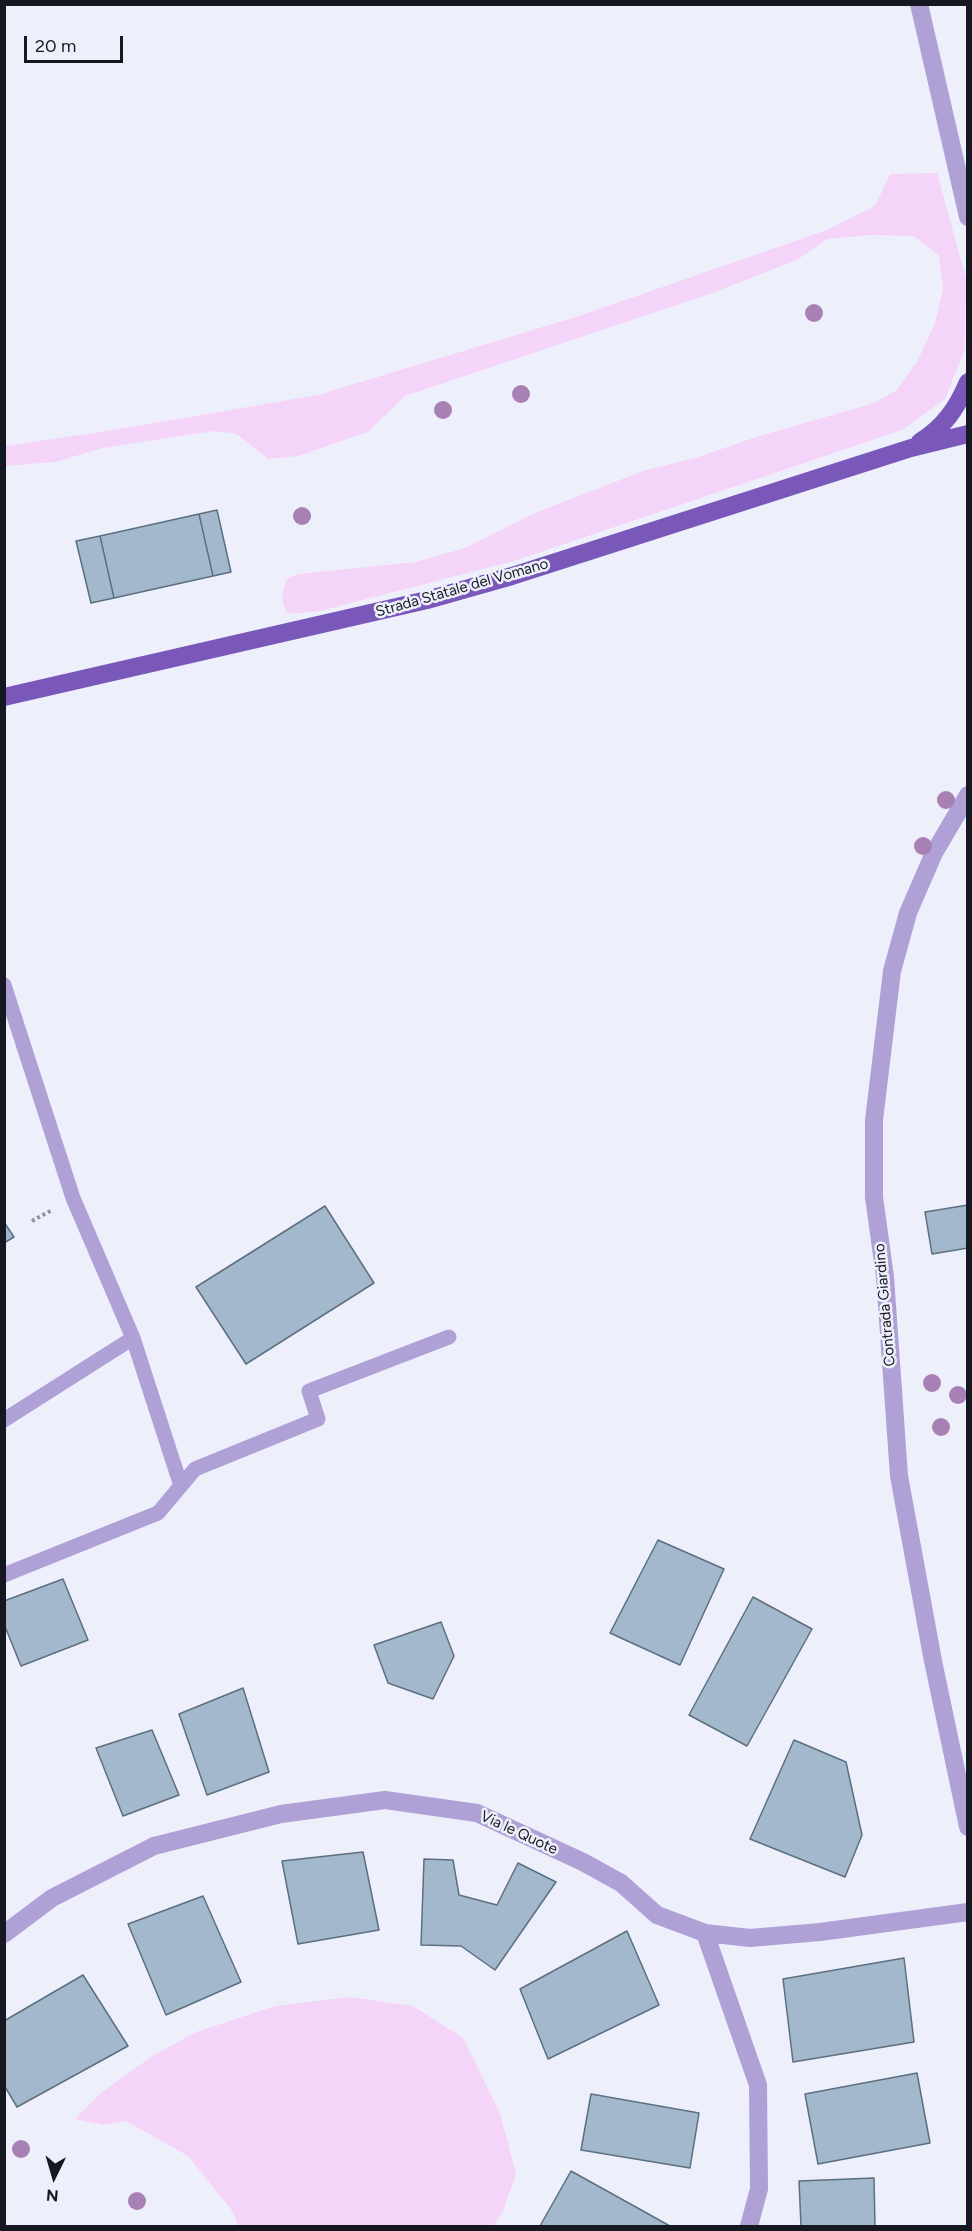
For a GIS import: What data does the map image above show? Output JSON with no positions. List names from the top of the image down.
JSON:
{
  "streets": {
    "main road": ["Strada Statale del Vomano"],
    "street": ["Contrada Giardino", "Via le Quote"]
  },
  "scale_bar": "20 m",
  "north": "bottom"
}
